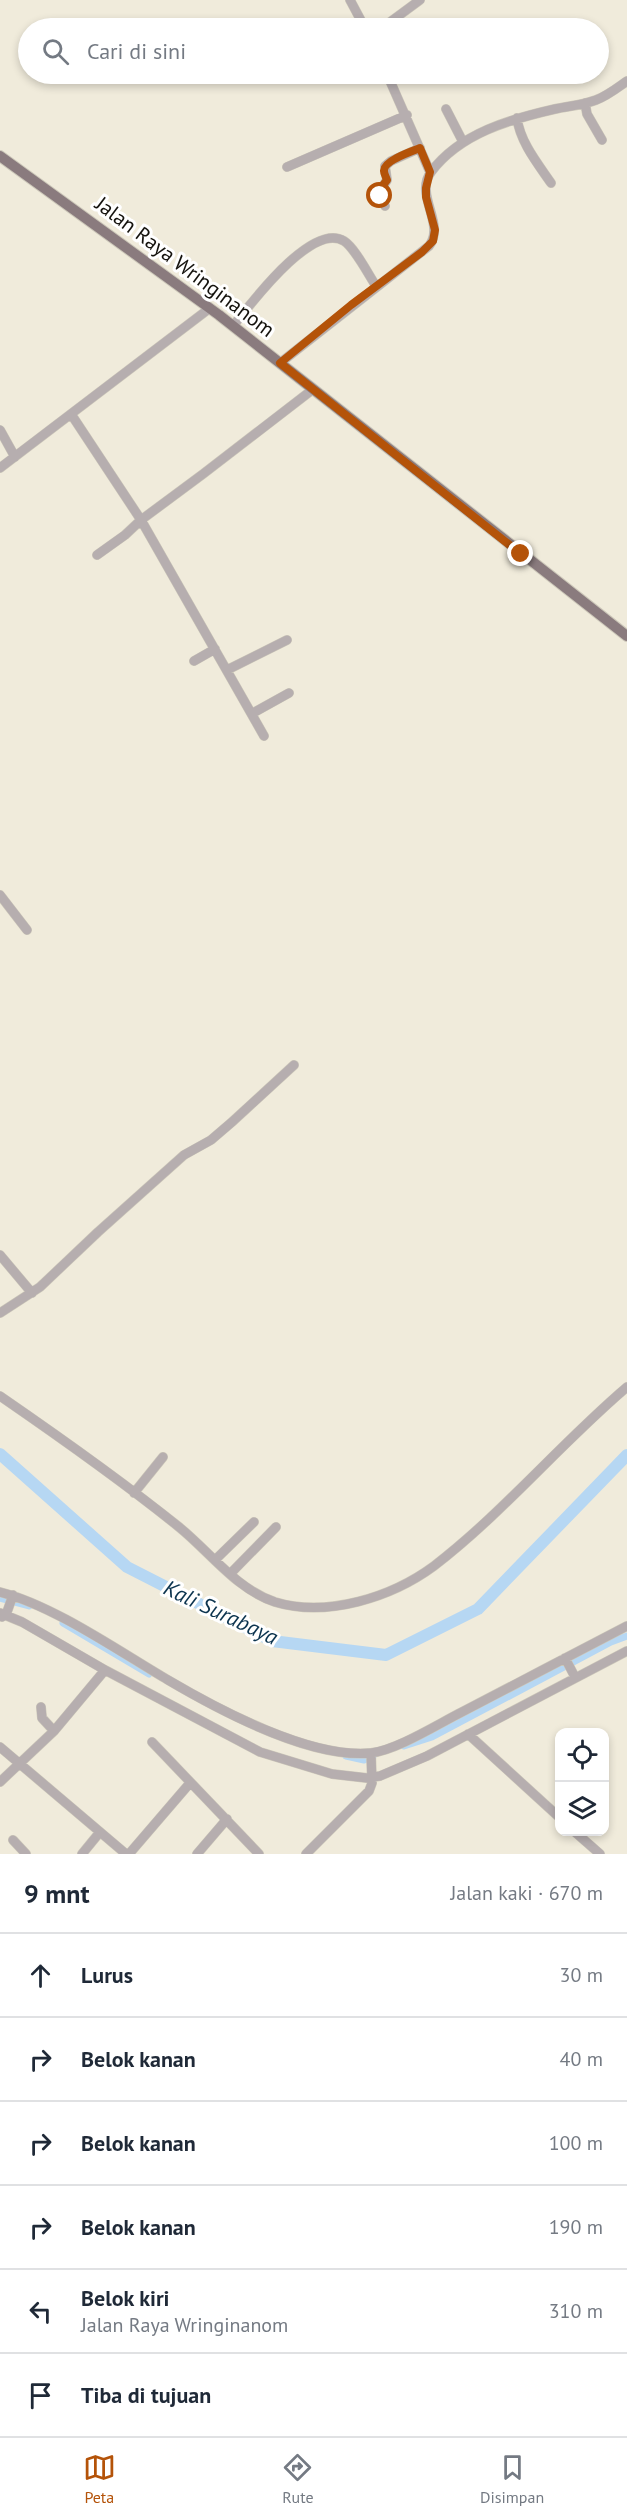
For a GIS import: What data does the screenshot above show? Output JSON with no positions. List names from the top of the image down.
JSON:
{
  "streets": {
    "main road": ["Jalan Raya Wringinanom"]
  },
  "water": ["Kali Surabaya"],
  "page": {
    "search": "Cari di sini",
    "heading": ["9 mnt", "Jalan kaki · 670 m"],
    "list": [
      ["Lurus", "30 m"],
      ["Belok kanan", "40 m"],
      ["Belok kanan", "100 m"],
      ["Belok kanan", "190 m"],
      ["Belok kiri", "Jalan Raya Wringinanom", "310 m"],
      "Tiba di tujuan"
    ],
    "nav": ["Peta", "Rute", "Disimpan"]
  }
}
